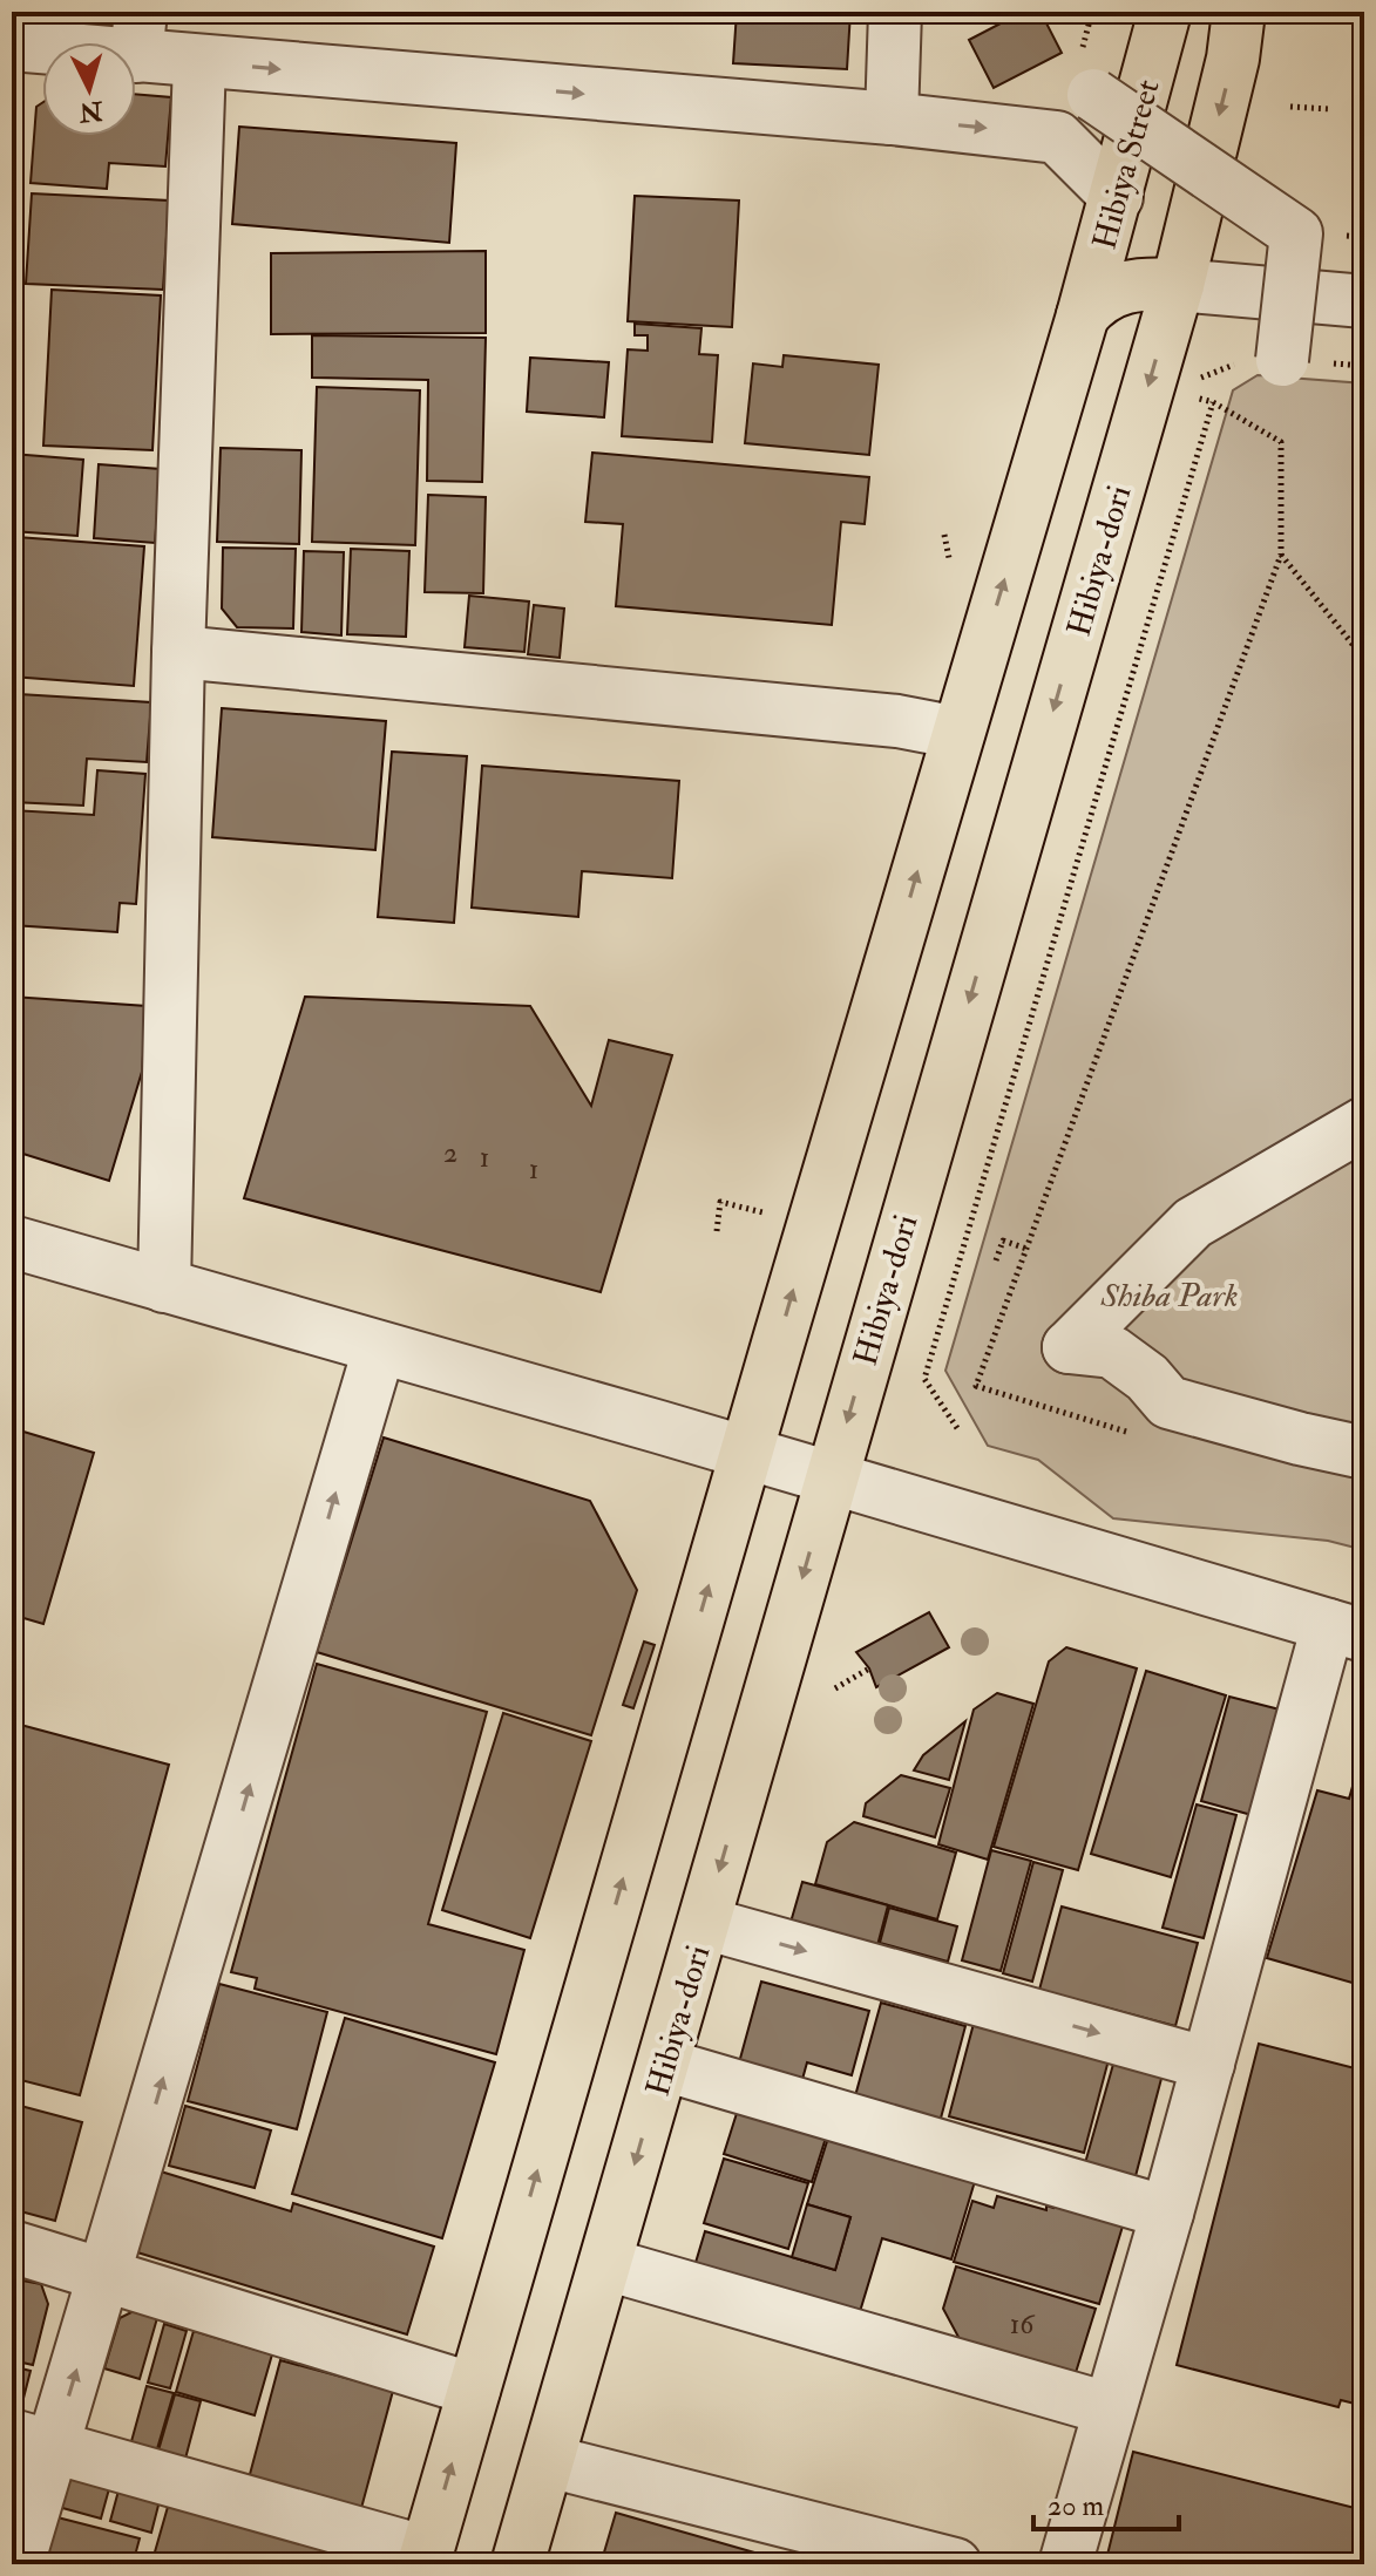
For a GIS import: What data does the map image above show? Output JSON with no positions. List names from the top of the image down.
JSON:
{
  "streets": {
    "main road": ["Hibiya Street", "Hibiya-dori"]
  },
  "parks": ["Shiba Park"],
  "house_numbers": [
    "2",
    "1",
    "1",
    "16"
  ],
  "scale_bar": "20 m",
  "north": "bottom"
}
